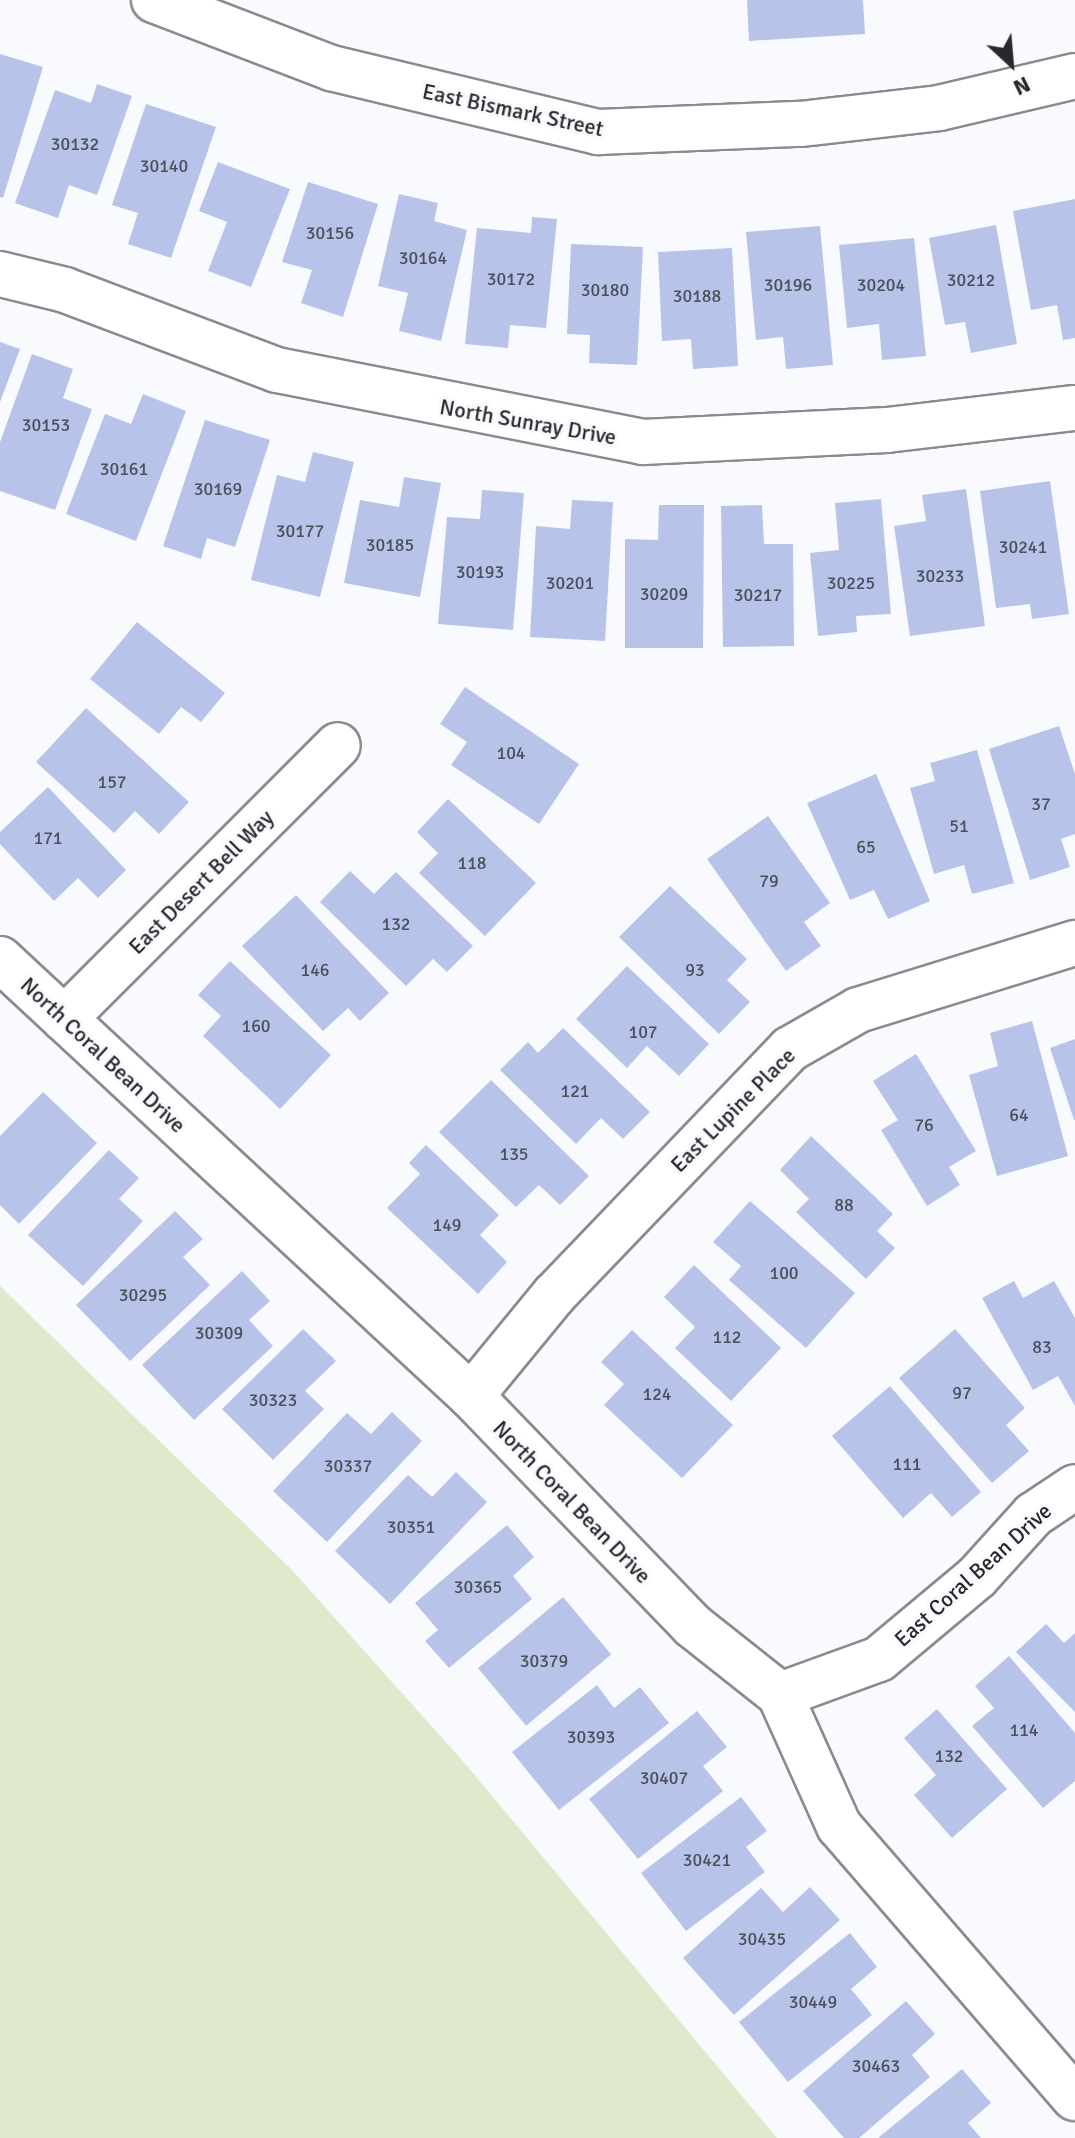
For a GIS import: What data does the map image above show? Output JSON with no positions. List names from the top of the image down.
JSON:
{
  "streets": {
    "street": [
      "East Bismark Street",
      "North Sunray Drive",
      "East Desert Bell Way",
      "North Coral Bean Drive",
      "East Lupine Place",
      "East Coral Bean Drive"
    ]
  },
  "crossings": [
    ["East Desert Bell Way", "North Coral Bean Drive"],
    ["North Coral Bean Drive", "East Lupine Place"],
    ["North Coral Bean Drive", "East Coral Bean Drive"]
  ],
  "house_numbers": [
    "30132",
    "30140",
    "30156",
    "30164",
    "30172",
    "30212",
    "30196",
    "30204",
    "30180",
    "30188",
    "30153",
    "30161",
    "30169",
    "30177",
    "30185",
    "30241",
    "30193",
    "30233",
    "30201",
    "30225",
    "30209",
    "30217",
    "104",
    "157",
    "37",
    "51",
    "171",
    "65",
    "118",
    "79",
    "132",
    "146",
    "93",
    "160",
    "107",
    "121",
    "64",
    "76",
    "135",
    "88",
    "149",
    "100",
    "30295",
    "30309",
    "112",
    "83",
    "97",
    "124",
    "30323",
    "111",
    "30337",
    "30351",
    "30365",
    "30379",
    "114",
    "30393",
    "132",
    "30407",
    "30421",
    "30435",
    "30449",
    "30463"
  ],
  "north": "bottom right"
}
